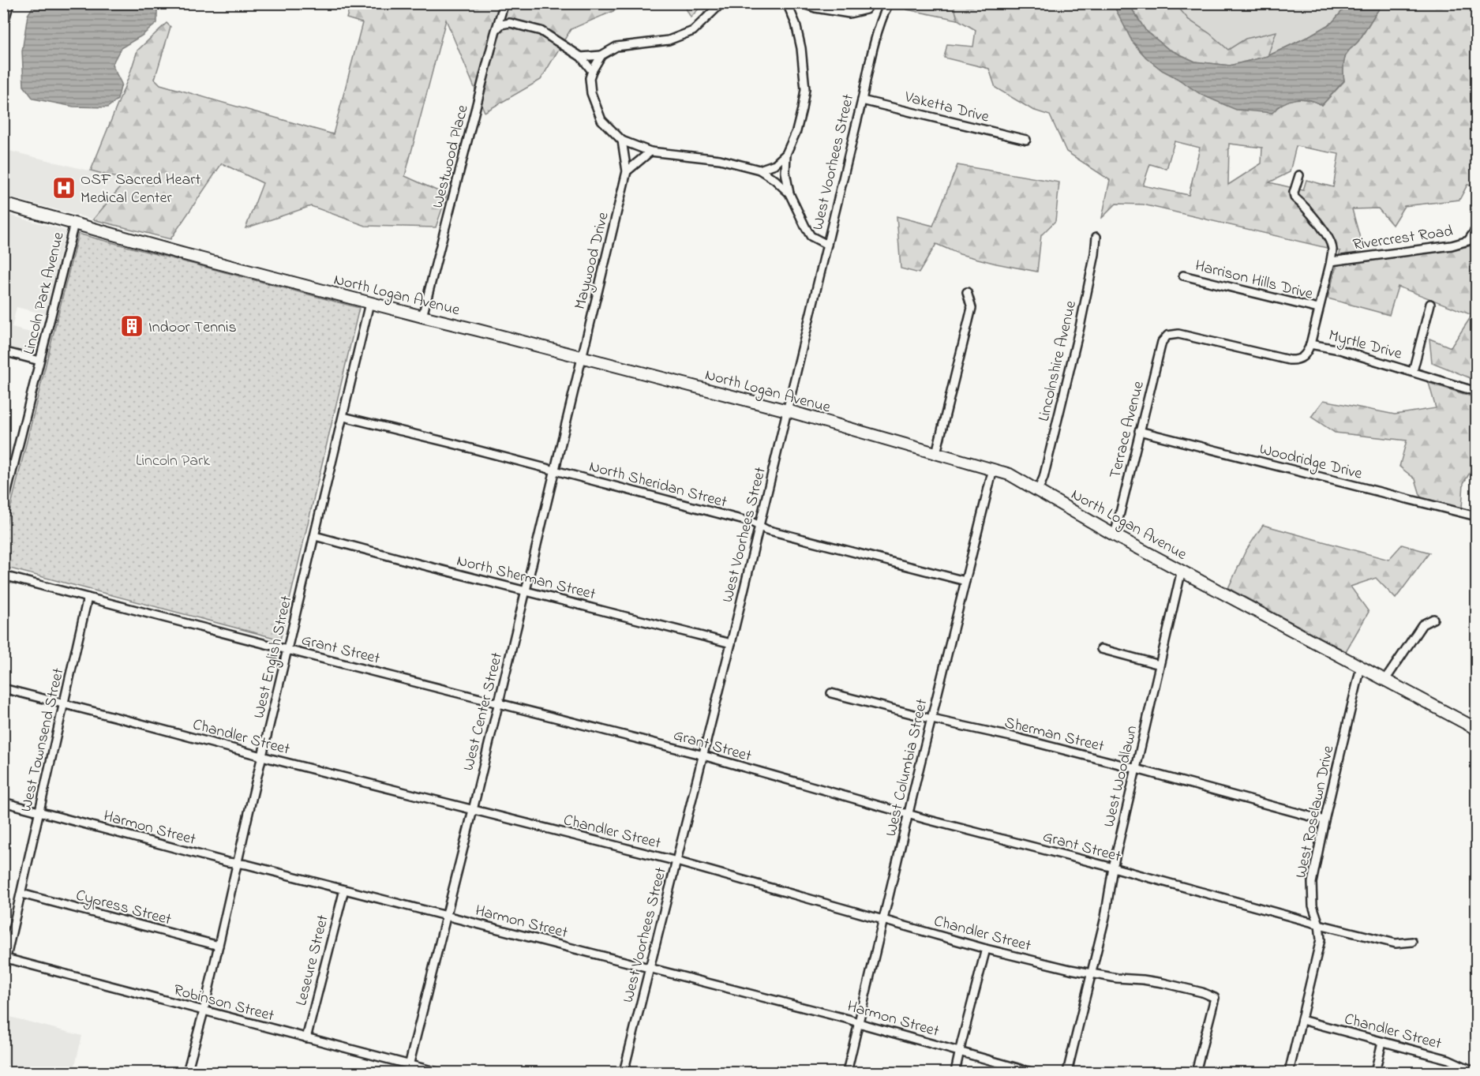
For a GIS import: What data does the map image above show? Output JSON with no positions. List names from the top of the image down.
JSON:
{
  "streets": {
    "street": [
      "Vaketta Drive",
      "Westwood Place",
      "West Voorhees Street",
      "Rivercrest Road",
      "Maywood Drive",
      "Harrison Hills Drive",
      "Lincoln Park Avenue",
      "North Logan Avenue",
      "Myrtle Drive",
      "Lincolnshire Avenue",
      "Terrace Avenue",
      "Woodridge Drive",
      "North Sheridan Street",
      "North Sherman Street",
      "Grant Street",
      "West English Street",
      "West Center Street",
      "Sherman Street",
      "Chandler Street",
      "West Townsend Street",
      "West Columbia Street",
      "West Woodlawn",
      "West Roselawn Drive",
      "Harmon Street",
      "Cypress Street",
      "Leseure Street",
      "Robinson Street"
    ]
  },
  "crossings": [
    ["Vaketta Drive", "West Voorhees Street"],
    ["Westwood Place", "North Logan Avenue"],
    ["West Voorhees Street", "North Logan Avenue"],
    ["West Voorhees Street", "North Sheridan Street"],
    ["West Voorhees Street", "North Sherman Street"],
    ["West Voorhees Street", "Grant Street"],
    ["West Voorhees Street", "Chandler Street"],
    ["West Voorhees Street", "Harmon Street"],
    ["Rivercrest Road", "Harrison Hills Drive"],
    ["Rivercrest Road", "Myrtle Drive"],
    ["Maywood Drive", "North Logan Avenue"],
    ["Maywood Drive", "West Center Street"],
    ["Lincoln Park Avenue", "North Logan Avenue"],
    ["North Logan Avenue", "Lincolnshire Avenue"],
    ["North Logan Avenue", "Terrace Avenue"],
    ["North Logan Avenue", "West English Street"],
    ["North Logan Avenue", "West Center Street"],
    ["North Logan Avenue", "West Columbia Street"],
    ["North Logan Avenue", "West Woodlawn"],
    ["North Logan Avenue", "West Roselawn Drive"],
    ["Myrtle Drive", "Terrace Avenue"],
    ["Terrace Avenue", "Woodridge Drive"],
    ["North Sheridan Street", "West English Street"],
    ["North Sheridan Street", "West Center Street"],
    ["North Sheridan Street", "West Columbia Street"],
    ["North Sherman Street", "West English Street"],
    ["North Sherman Street", "West Center Street"],
    ["Grant Street", "West English Street"],
    ["Grant Street", "West Center Street"],
    ["Grant Street", "West Townsend Street"],
    ["Grant Street", "West Columbia Street"],
    ["Grant Street", "West Woodlawn"],
    ["Grant Street", "West Roselawn Drive"],
    ["West English Street", "Chandler Street"],
    ["West English Street", "Harmon Street"],
    ["West English Street", "Cypress Street"],
    ["West English Street", "Robinson Street"],
    ["West Center Street", "Chandler Street"],
    ["West Center Street", "Harmon Street"],
    ["West Center Street", "Robinson Street"],
    ["Sherman Street", "West Columbia Street"],
    ["Sherman Street", "West Woodlawn"],
    ["Sherman Street", "West Roselawn Drive"],
    ["Chandler Street", "West Townsend Street"],
    ["Chandler Street", "West Columbia Street"],
    ["Chandler Street", "West Woodlawn"],
    ["Chandler Street", "West Roselawn Drive"],
    ["West Townsend Street", "Harmon Street"],
    ["West Townsend Street", "Cypress Street"],
    ["West Townsend Street", "Robinson Street"],
    ["West Columbia Street", "Harmon Street"],
    ["Harmon Street", "Leseure Street"],
    ["Leseure Street", "Robinson Street"]
  ],
  "parks": ["Lincoln Park"],
  "places": {
    "hospital": ["OSF Sacred Heart Medical Center"],
    "building": ["Indoor Tennis"]
  }
}
